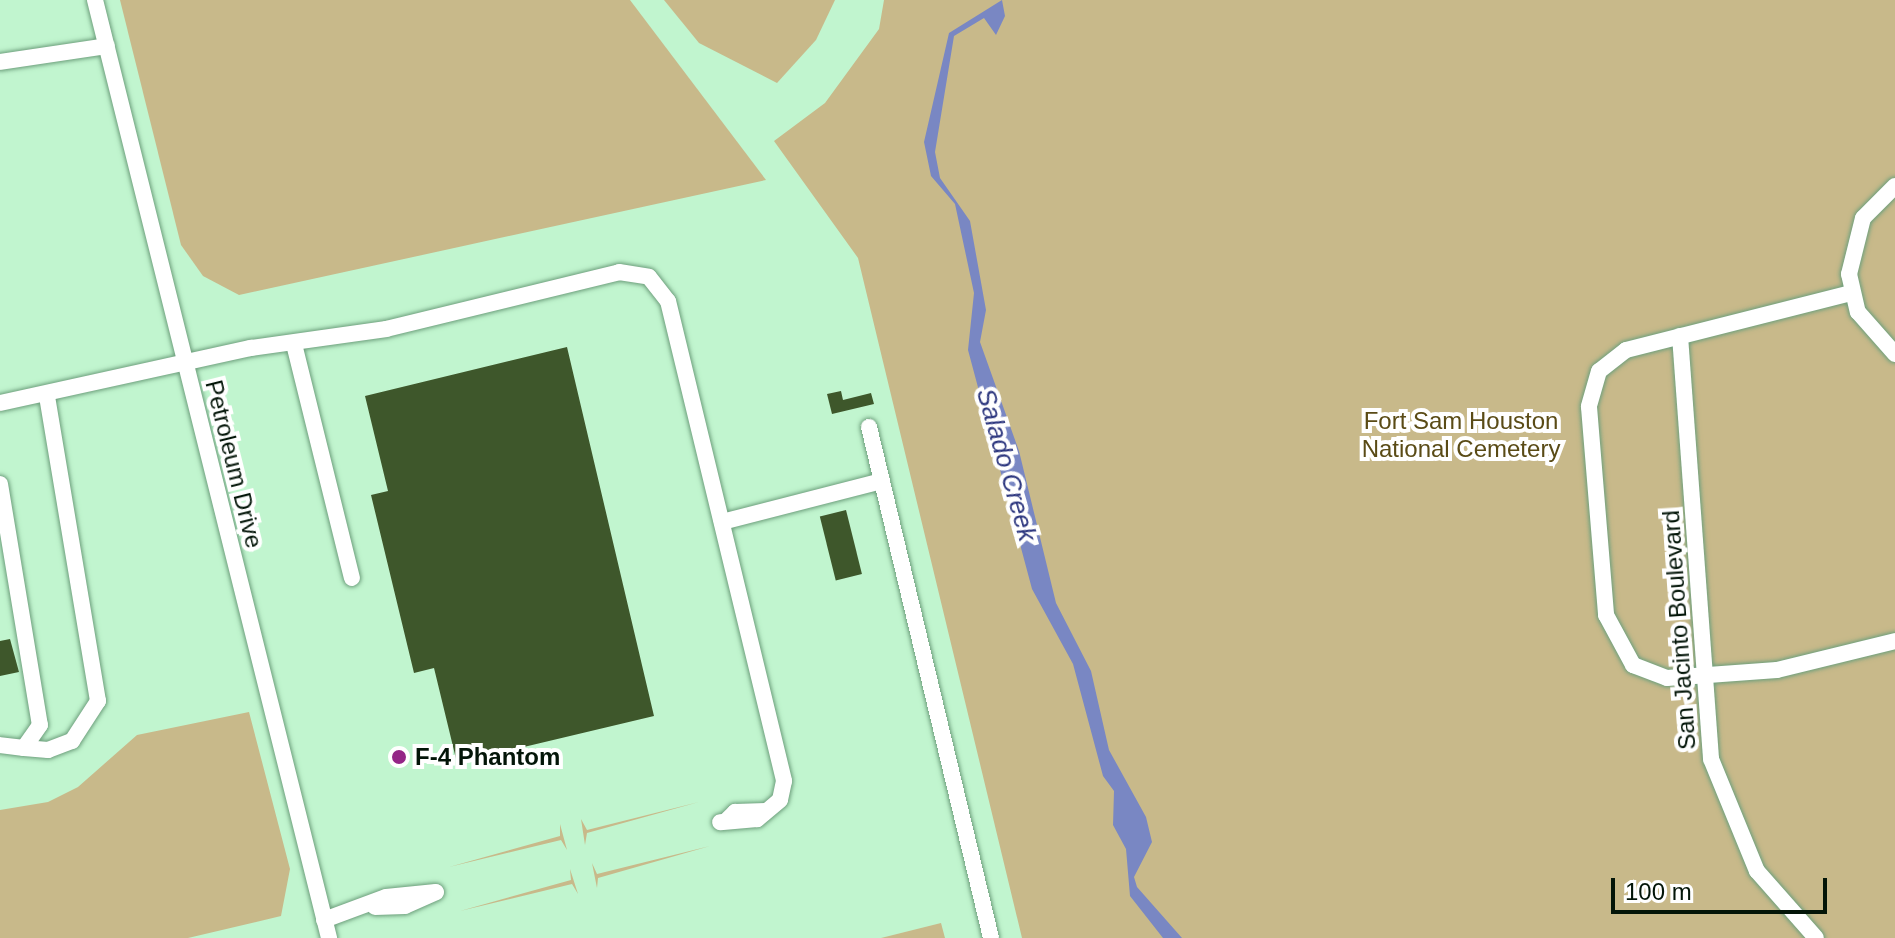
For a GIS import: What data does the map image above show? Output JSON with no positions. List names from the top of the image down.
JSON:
{
  "streets": {
    "street": ["Petroleum Drive", "San Jacinto Boulevard"]
  },
  "water": ["Salado Creek"],
  "parks": ["Fort Sam Houston National Cemetery"],
  "places": ["F-4 Phantom"],
  "scale_bar": "100 m"
}
